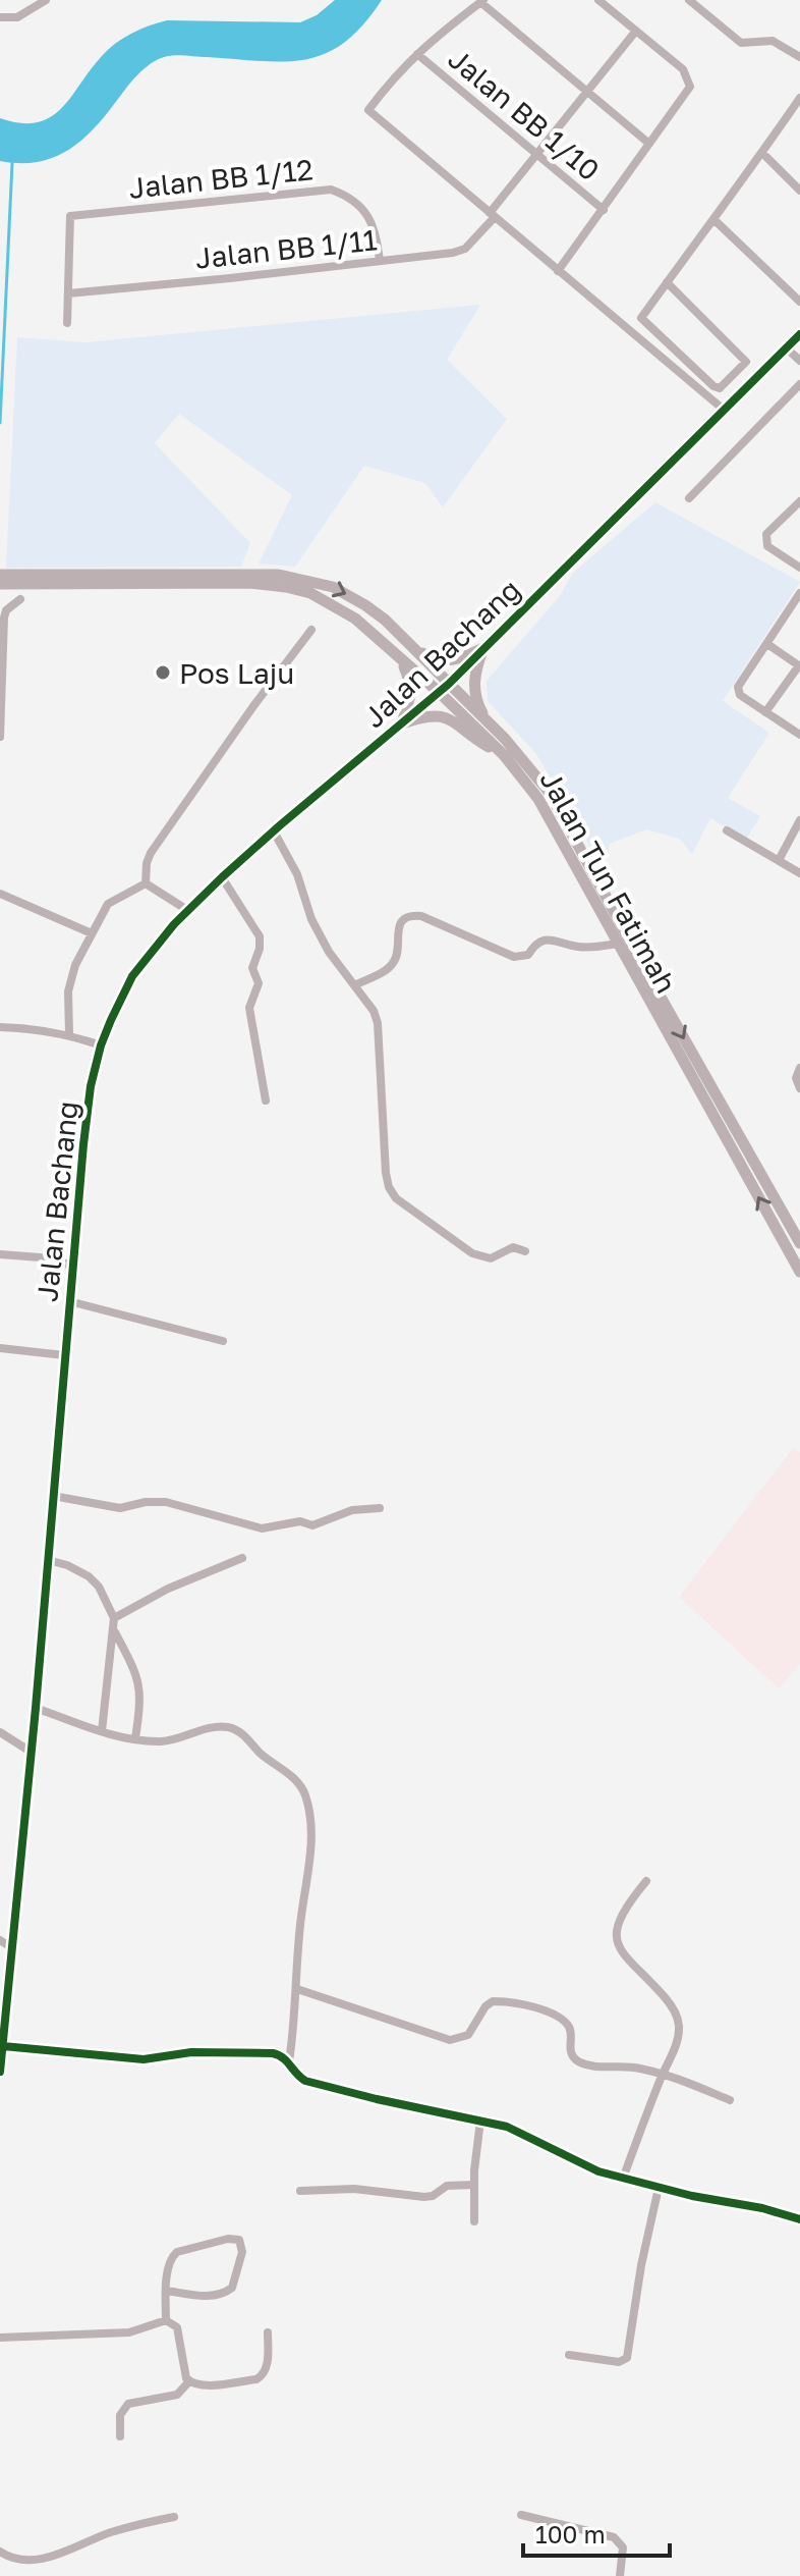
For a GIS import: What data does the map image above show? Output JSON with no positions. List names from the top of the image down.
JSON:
{
  "streets": {
    "main road": ["Jalan Tun Fatimah"],
    "street": [
      "Jalan BB 1/10",
      "Jalan BB 1/12",
      "Jalan BB 1/11",
      "Jalan Bachang"
    ]
  },
  "crossings": [
    ["Jalan BB 1/10", "Jalan BB 1/11"],
    ["Jalan BB 1/12", "Jalan BB 1/11"],
    ["Jalan Bachang", "Jalan Tun Fatimah"]
  ],
  "places": ["Pos Laju"],
  "scale_bar": "100 m"
}
